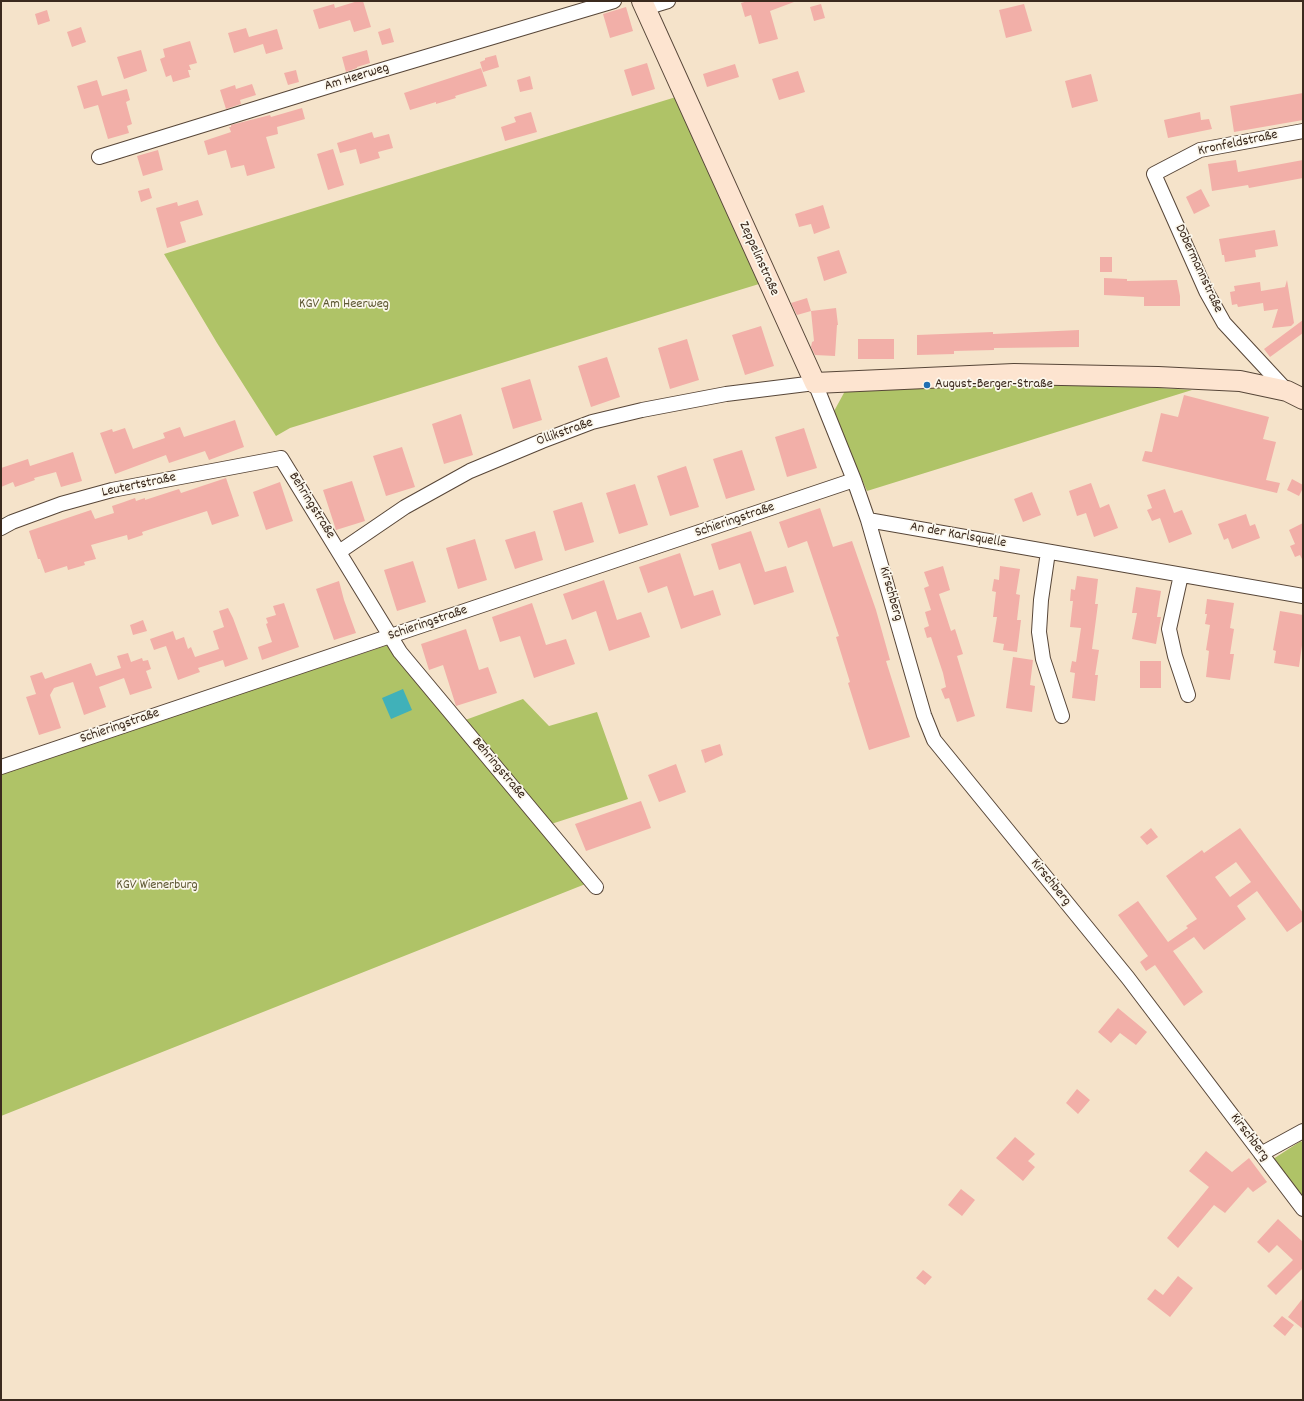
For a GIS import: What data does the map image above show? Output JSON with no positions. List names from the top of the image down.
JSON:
{
  "streets": {
    "street": [
      "Am Heerweg",
      "Kronfeldstraße",
      "Zeppelinstraße",
      "Dobermannstraße",
      "Ollikstraße",
      "Leutertstraße",
      "Behringstraße",
      "Schieringstraße",
      "An der Karlsquelle",
      "Kirschberg"
    ]
  },
  "crossings": [
    ["Kronfeldstraße", "Dobermannstraße"],
    ["Zeppelinstraße", "Ollikstraße"],
    ["Zeppelinstraße", "Schieringstraße"],
    ["Zeppelinstraße", "An der Karlsquelle"],
    ["Zeppelinstraße", "Kirschberg"],
    ["Ollikstraße", "Behringstraße"],
    ["Leutertstraße", "Behringstraße"],
    ["Behringstraße", "Schieringstraße"],
    ["An der Karlsquelle", "Kirschberg"]
  ],
  "parks": ["KGV Am Heerweg", "KGV Wienerburg"],
  "places": ["August-Berger-Straße"]
}
